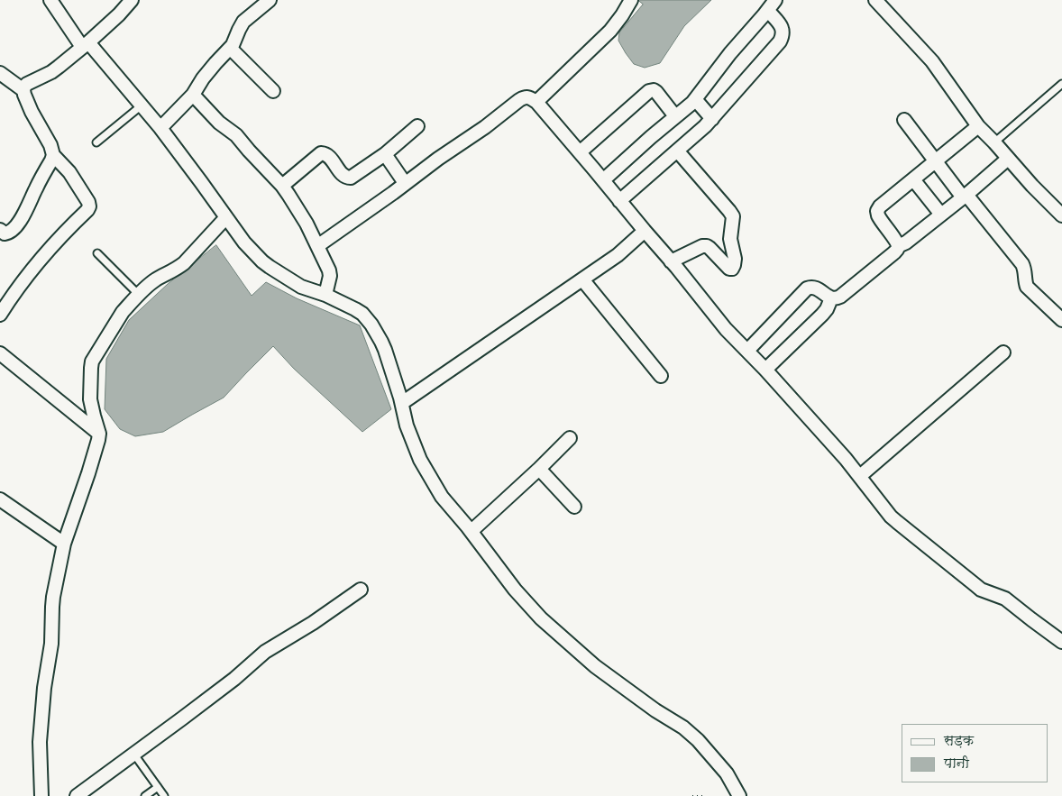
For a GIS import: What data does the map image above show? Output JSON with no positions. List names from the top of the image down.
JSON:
{
  "legend": ["सड़क", "पानी"]
}
